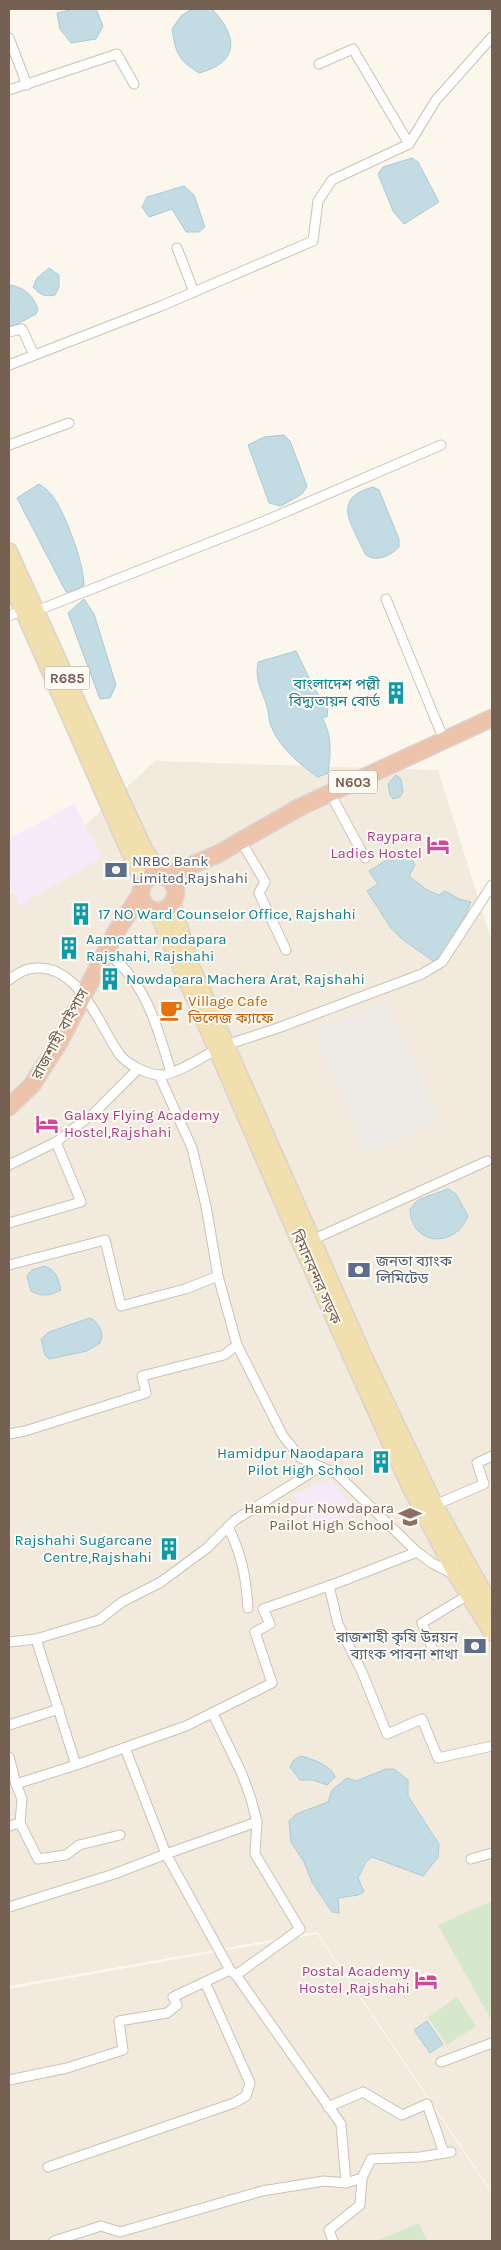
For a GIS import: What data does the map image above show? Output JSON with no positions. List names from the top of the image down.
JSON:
{
  "streets": {
    "highway": ["N603", "রাজশাহী বাইপাস"],
    "main road": ["R685", "বিমানবন্দর সড়ক"]
  },
  "crossings": [
    ["R685", "N603"],
    ["R685", "বিমানবন্দর সড়ক"],
    ["N603", "রাজশাহী বাইপাস"],
    ["N603", "বিমানবন্দর সড়ক"]
  ],
  "places": {
    "building": [
      "বাংলাদেশ পল্লী বিদ্যুতায়ন বোর্ড",
      "17 NO Ward Counselor Office, Rajshahi",
      "Aamcattar nodapara Rajshahi, Rajshahi",
      "Nowdapara Machera Arat, Rajshahi",
      "Hamidpur Naodapara Pilot High School",
      "Rajshahi Sugarcane Centre,Rajshahi"
    ],
    "hotel": ["Raypara Ladies Hostel", "Galaxy Flying Academy Hostel,Rajshahi", "Postal Academy Hostel ,Rajshahi"],
    "bank": ["NRBC Bank Limited,Rajshahi", "জনতা ব্যাংক লিমিটেড", "রাজশাহী কৃষি উন্নয়ন ব্যাংক পাবনা শাখা"],
    "cafe": ["Village Cafe ভিলেজ ক্যাফে"],
    "school or university": ["Hamidpur Nowdapara Pailot High School"]
  }
}
